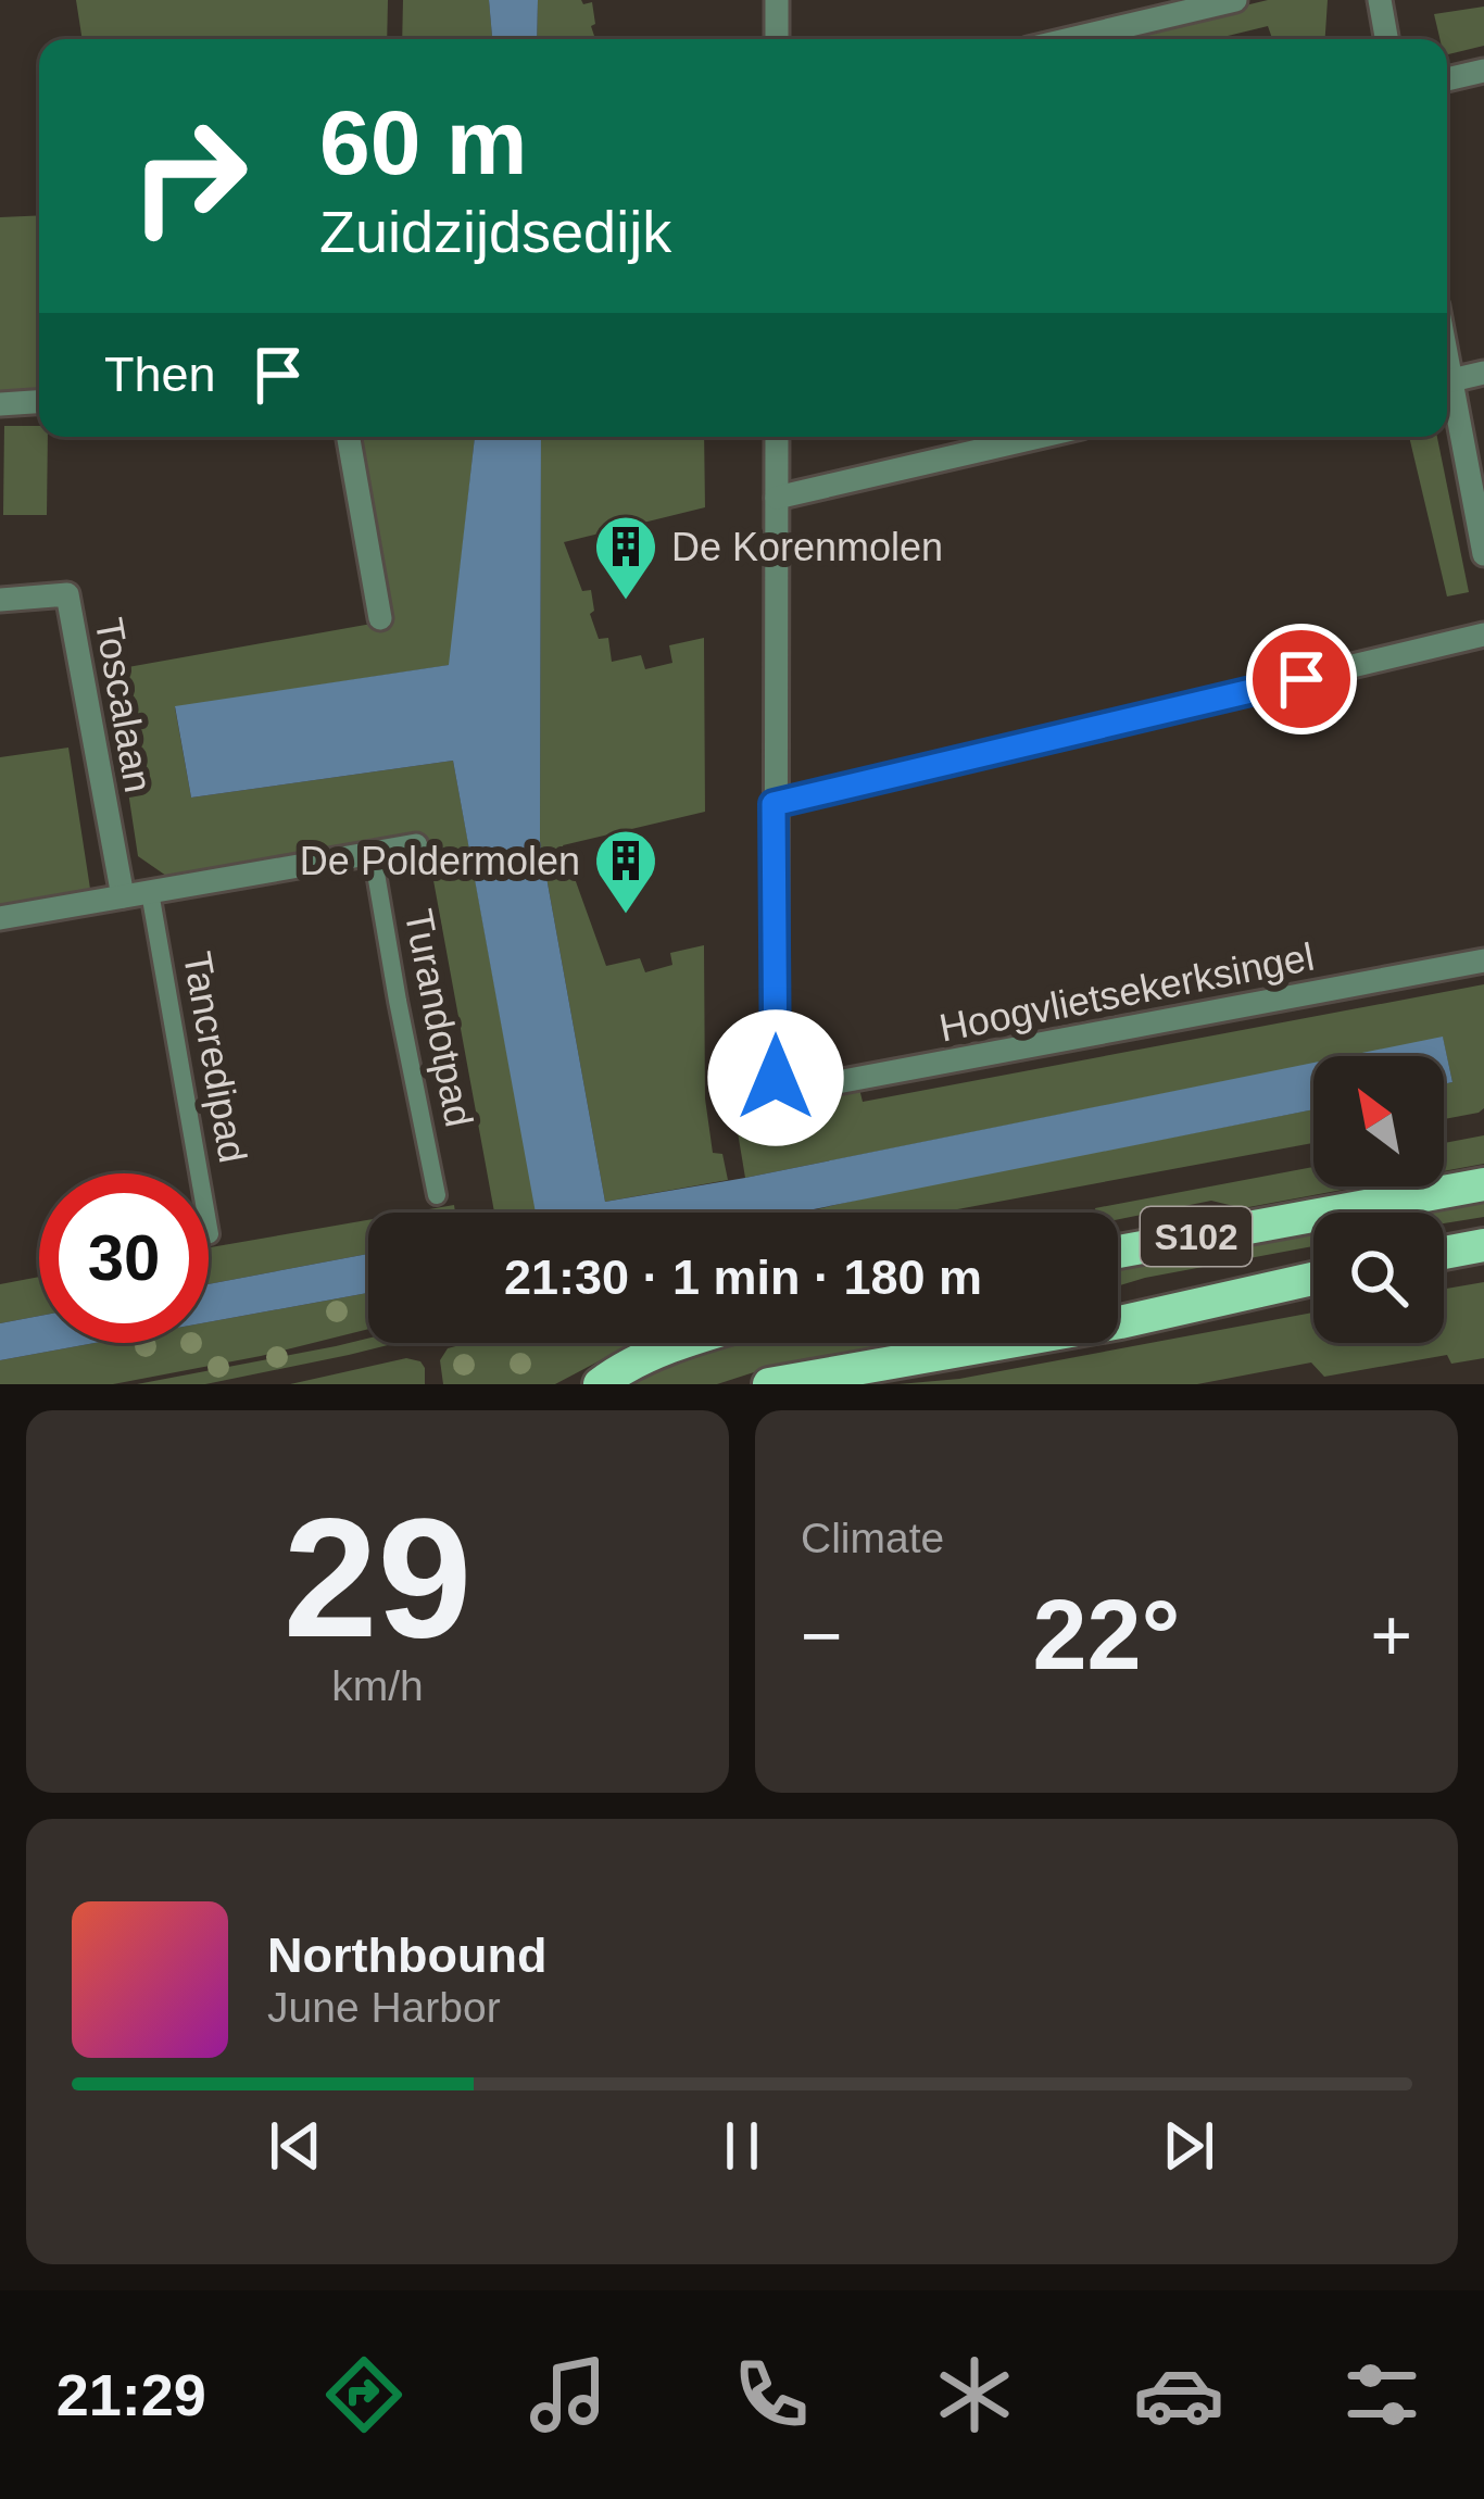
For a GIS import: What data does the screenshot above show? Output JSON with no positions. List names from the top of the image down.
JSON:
{
  "streets": {
    "main road": ["S102"],
    "street": [
      "Toscalaan",
      "Hoogvlietsekerksingel",
      "Turandotpad",
      "Tancredipad"
    ]
  },
  "places": {
    "building": ["De Korenmolen", "De Poldermolen"]
  },
  "north": "top left",
  "page": {
    "turn": ["60 m", "Zuidzijdsedijk"],
    "then": "Then",
    "limit": "30",
    "trip": "21:30 · 1 min · 180 m",
    "tile": [
      ["29", "km/h"],
      "Climate"
    ],
    "heat": ["−", "22°", "+"],
    "song": ["Northbound", "June Harbor"],
    "tabs": "21:29"
  }
}
